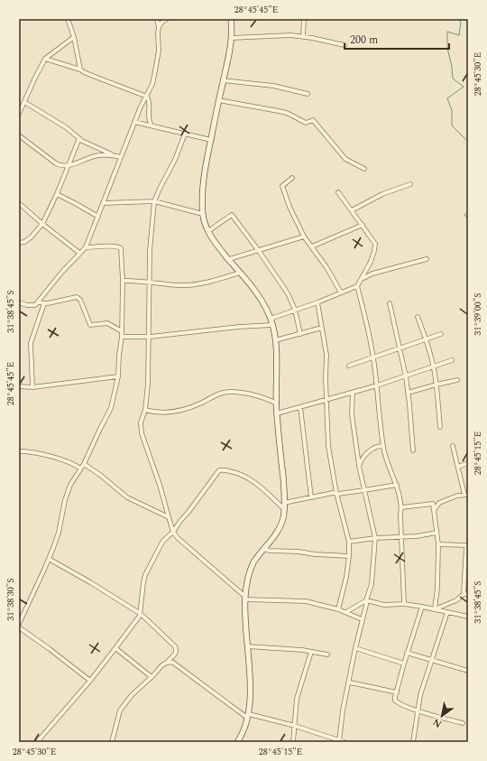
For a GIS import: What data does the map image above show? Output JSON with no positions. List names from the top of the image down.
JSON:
{
  "scale_bar": "200 m",
  "north": "bottom left",
  "coordinates": [
    "28°45'45\"E",
    "28°45'30\"E",
    "31°38'45\"S",
    "31°39'00\"S",
    "28°45'15\"E",
    "31°38'30\"S"
  ]
}
